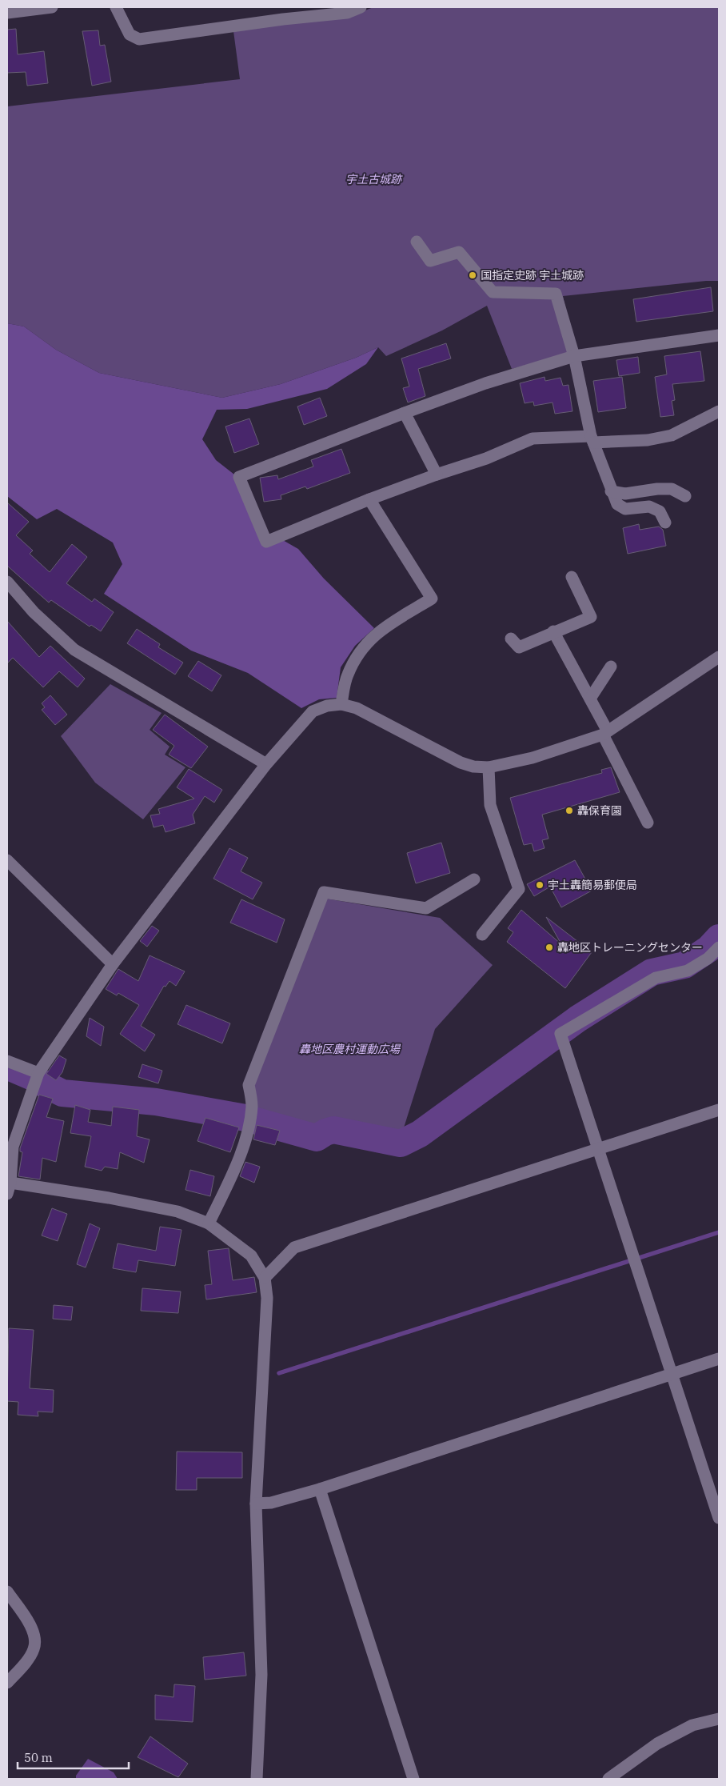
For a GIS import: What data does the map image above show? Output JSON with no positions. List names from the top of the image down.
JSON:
{
  "parks": ["宇土古城跡", "轟地区農村運動広場"],
  "places": [
    "国指定史跡 宇土城跡",
    "轟保育園",
    "宇土轟簡易郵便局",
    "轟地区トレーニングセンター"
  ],
  "scale_bar": "50 m"
}
